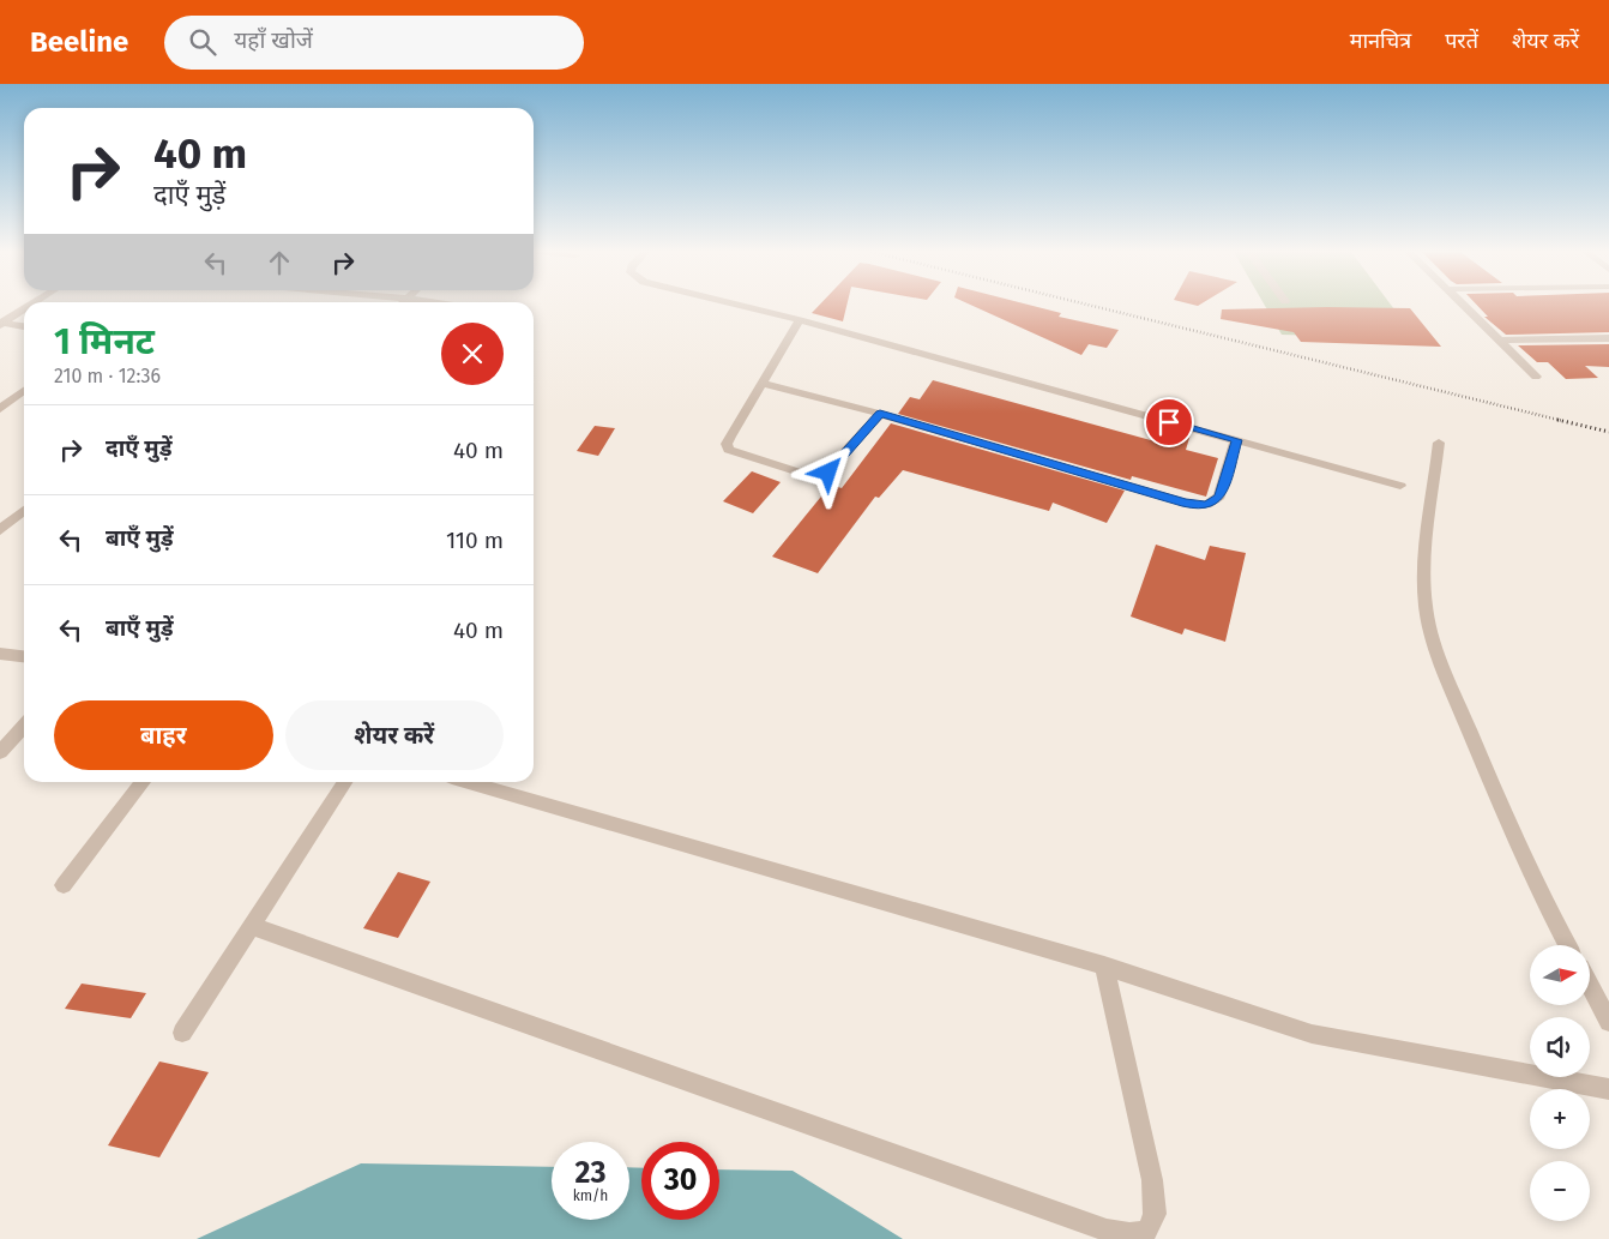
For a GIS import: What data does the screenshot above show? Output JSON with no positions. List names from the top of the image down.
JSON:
{
  "north": "right",
  "page": {
    "header": "Beeline",
    "search": "यहाँ खोजें",
    "nav": ["मानचित्र", "परतें", "शेयर करें"],
    "turn": ["40 m", "दाएँ मुड़ें"],
    "heading": ["1 मिनट", "210 m · 12:36"],
    "list": [
      {
        "name": "दाएँ मुड़ें",
        "value": "40 m"
      },
      {
        "name": "बाएँ मुड़ें",
        "value": "110 m"
      },
      {
        "name": "बाएँ मुड़ें",
        "value": "40 m"
      }
    ],
    "buttons": ["बाहर", "शेयर करें"],
    "map_buttons": ["+", "−"],
    "speed": "23 km/h",
    "limit": "30"
  }
}
